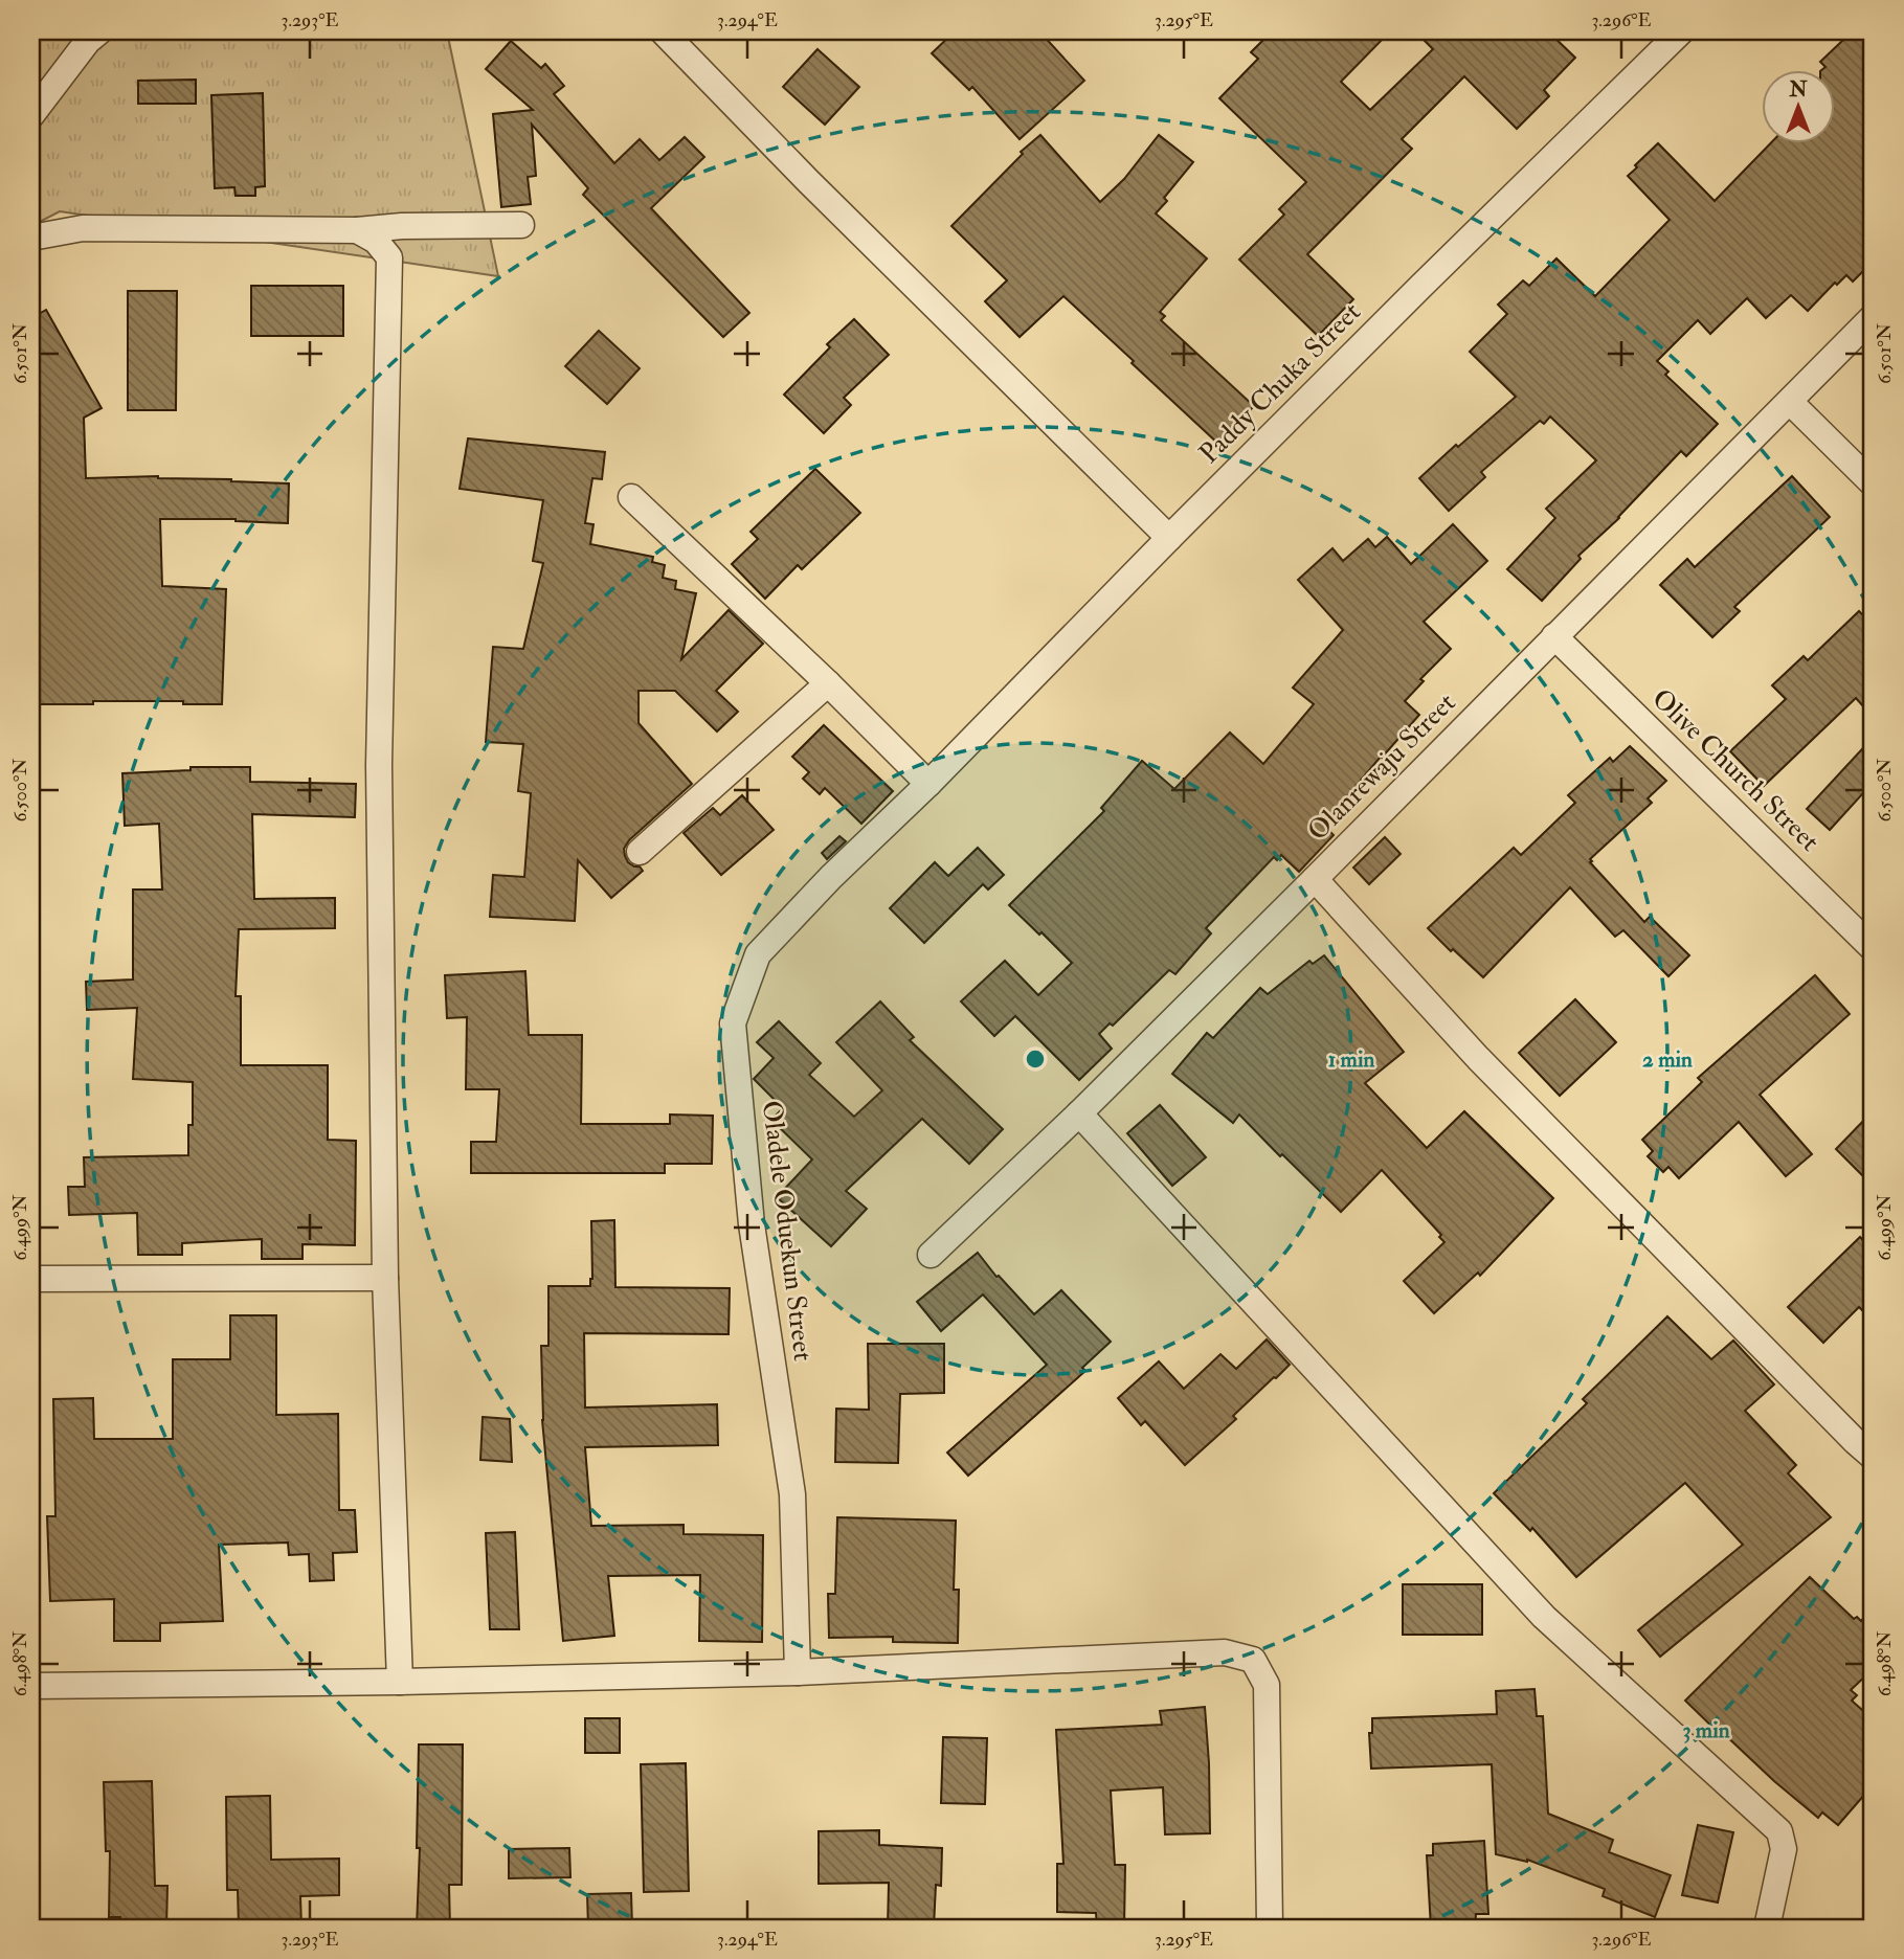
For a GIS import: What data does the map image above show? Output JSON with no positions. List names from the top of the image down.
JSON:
{
  "streets": {
    "street": [
      "Paddy Chuka Street",
      "Olanrewaju Street",
      "Olive Church Street",
      "Oladele Oduekun Street"
    ]
  },
  "crossings": [
    ["Paddy Chuka Street", "Oladele Oduekun Street"],
    ["Olanrewaju Street", "Olive Church Street"]
  ],
  "north": "top",
  "coordinates": [
    "3.293°E",
    "3.294°E",
    "3.295°E",
    "3.296°E",
    "6.501°N",
    "6.500°N",
    "6.499°N",
    "6.498°N"
  ],
  "rings": ["1 min", "2 min", "3 min"]
}
